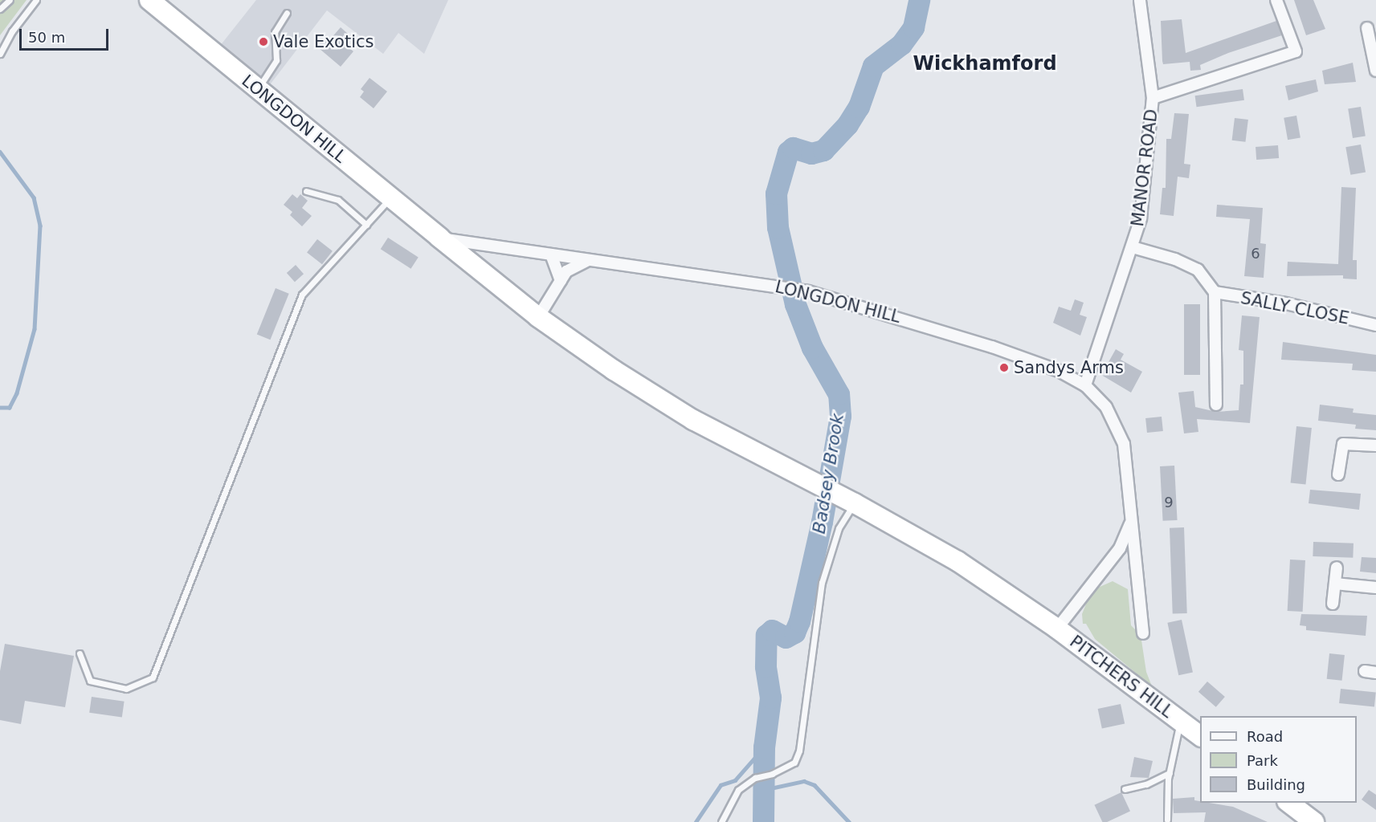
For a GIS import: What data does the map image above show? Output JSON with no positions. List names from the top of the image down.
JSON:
{
  "streets": {
    "highway": ["LONGDON HILL", "PITCHERS HILL"],
    "street": ["MANOR ROAD", "SALLY CLOSE"]
  },
  "crossings": [
    ["LONGDON HILL", "MANOR ROAD"],
    ["LONGDON HILL", "PITCHERS HILL"],
    ["MANOR ROAD", "PITCHERS HILL"]
  ],
  "districts": ["Wickhamford"],
  "water": ["Badsey Brook"],
  "places": ["Vale Exotics", "Sandys Arms"],
  "house_numbers": ["6", "9"],
  "legend": ["Road", "Park", "Building"],
  "scale_bar": "50 m"
}
